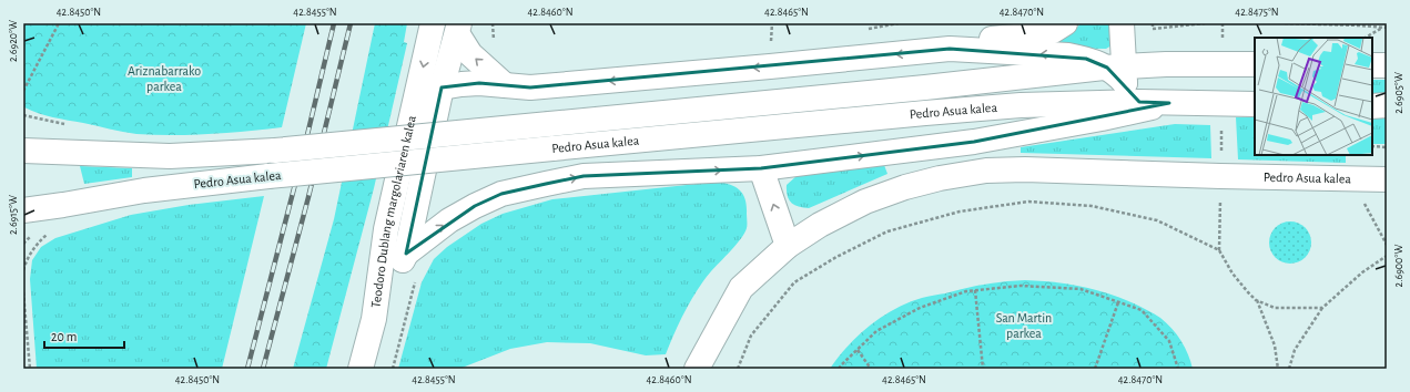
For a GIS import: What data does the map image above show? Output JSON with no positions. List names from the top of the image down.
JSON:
{
  "streets": {
    "street": ["Pedro Asua kalea", "Teodoro Dublang margolariaren kalea"]
  },
  "crossings": [
    ["Pedro Asua kalea", "Teodoro Dublang margolariaren kalea"]
  ],
  "parks": ["Ariznabarrako parkea", "San Martin parkea"],
  "scale_bar": "20 m",
  "coordinates": [
    "42.8450°N",
    "42.8455°N",
    "42.8460°N",
    "42.8465°N",
    "42.8470°N",
    "42.8475°N",
    "2.6920°W",
    "2.6905°W",
    "2.6915°W",
    "2.6900°W"
  ]
}
